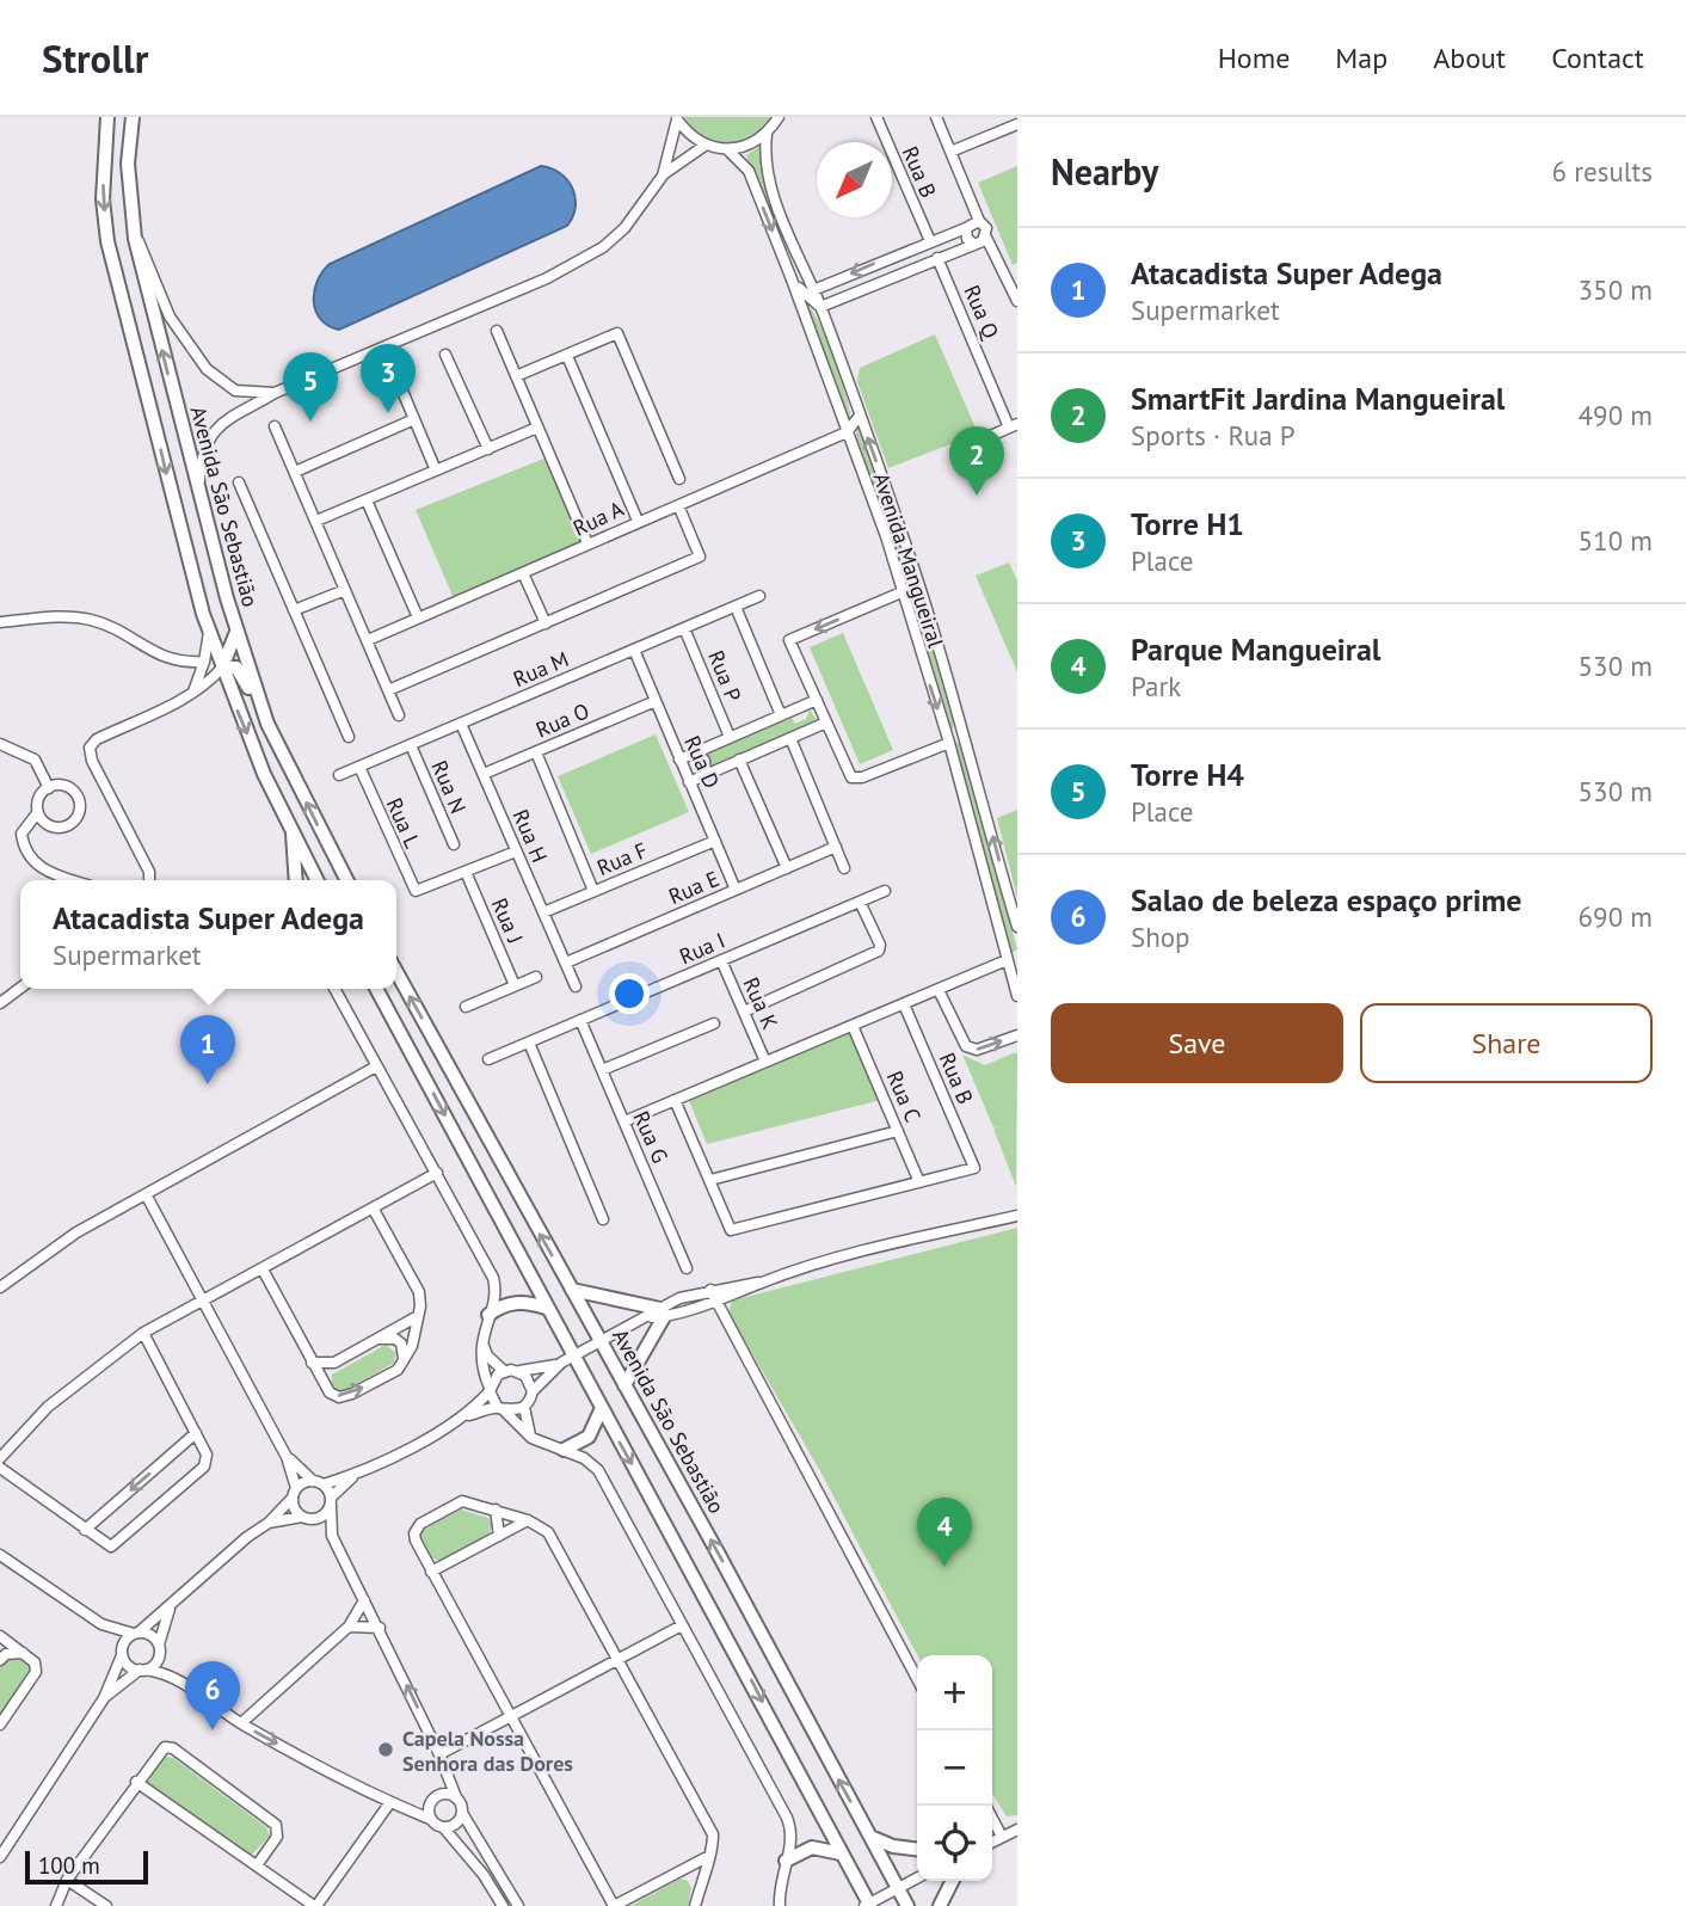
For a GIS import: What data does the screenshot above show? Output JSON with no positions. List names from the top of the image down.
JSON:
{
  "streets": {
    "main road": ["Avenida São Sebastião"],
    "street": [
      "Rua B",
      "Rua Q",
      "Rua A",
      "Avenida Mangueiral",
      "Rua M",
      "Rua P",
      "Rua O",
      "Rua D",
      "Rua N",
      "Rua L",
      "Rua H",
      "Rua F",
      "Rua E",
      "Rua J",
      "Rua I",
      "Rua K",
      "Rua C",
      "Rua G"
    ]
  },
  "crossings": [
    ["Rua B", "Rua C"],
    ["Rua A", "Avenida Mangueiral"],
    ["Rua M", "Rua P"],
    ["Rua M", "Rua D"],
    ["Rua M", "Rua N"],
    ["Rua M", "Rua L"],
    ["Rua M", "Rua H"],
    ["Rua O", "Rua D"],
    ["Rua O", "Rua H"],
    ["Rua D", "Rua F"],
    ["Rua D", "Rua E"],
    ["Rua L", "Rua J"],
    ["Rua H", "Rua F"],
    ["Rua H", "Rua E"],
    ["Rua I", "Rua K"],
    ["Rua I", "Rua G"]
  ],
  "places": ["Capela Nossa Senhora das Dores"],
  "scale_bar": "100 m",
  "north": "bottom left",
  "page": {
    "header": "Strollr",
    "nav": [
      "Home",
      "Map",
      "About",
      "Contact"
    ],
    "heading": ["Nearby", "6 results"],
    "list": [
      {
        "mark": "1",
        "name": "Atacadista Super Adega",
        "note": "Supermarket",
        "value": "350 m"
      },
      {
        "mark": "2",
        "name": "SmartFit Jardina Mangueiral",
        "note": "Sports · Rua P",
        "value": "490 m"
      },
      {
        "mark": "3",
        "name": "Torre H1",
        "note": "Place",
        "value": "510 m"
      },
      {
        "mark": "4",
        "name": "Parque Mangueiral",
        "note": "Park",
        "value": "530 m"
      },
      {
        "mark": "5",
        "name": "Torre H4",
        "note": "Place",
        "value": "530 m"
      },
      {
        "mark": "6",
        "name": "Salao de beleza espaço prime",
        "note": "Shop",
        "value": "690 m"
      }
    ],
    "pins": [
      "3",
      "5",
      "2",
      "1",
      "4",
      "6"
    ],
    "popup": ["Atacadista Super Adega", "Supermarket"],
    "buttons": ["Save", "Share"],
    "map_buttons": ["+", "−"],
    "scale": "100 m"
  }
}
